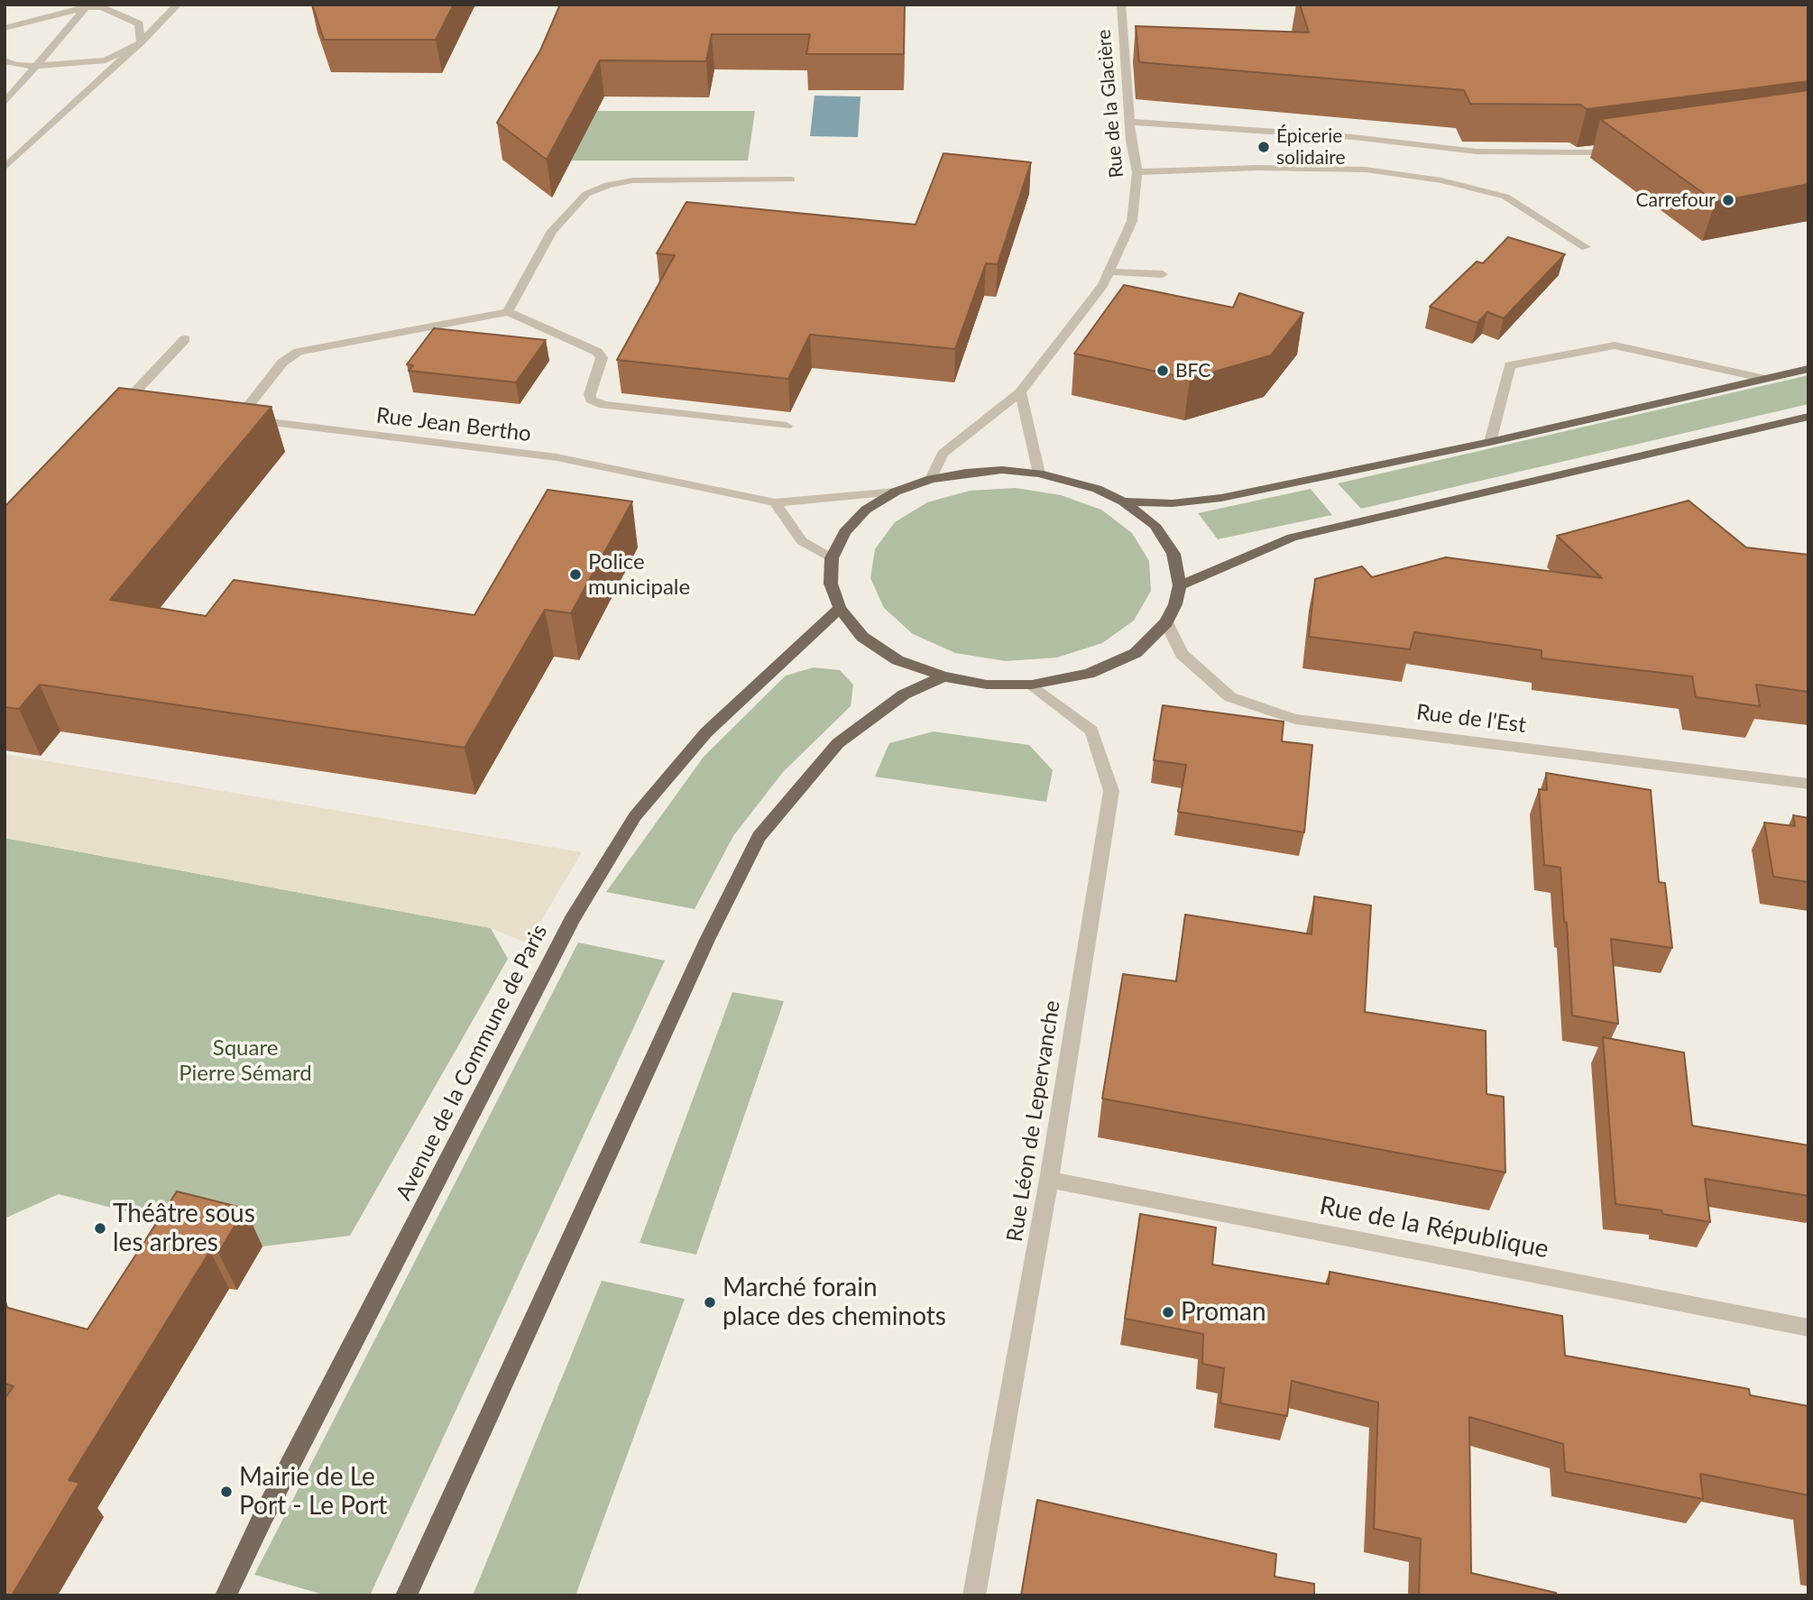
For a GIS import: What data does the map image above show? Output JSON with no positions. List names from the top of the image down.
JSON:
{
  "streets": {
    "main road": ["Avenue de la Commune de Paris"],
    "street": [
      "Rue de la Glacière",
      "Rue Jean Bertho",
      "Rue de l'Est",
      "Rue Léon de Lepervanche",
      "Rue de la République"
    ]
  },
  "crossings": [
    ["Rue Léon de Lepervanche", "Rue de la République"]
  ],
  "parks": ["Square Pierre Sémard"],
  "places": [
    "Épicerie solidaire",
    "Carrefour",
    "BFC",
    "Police municipale",
    "Théâtre sous les arbres",
    "Marché forain place des cheminots",
    "Proman",
    "Mairie de Le Port - Le Port"
  ]
}
